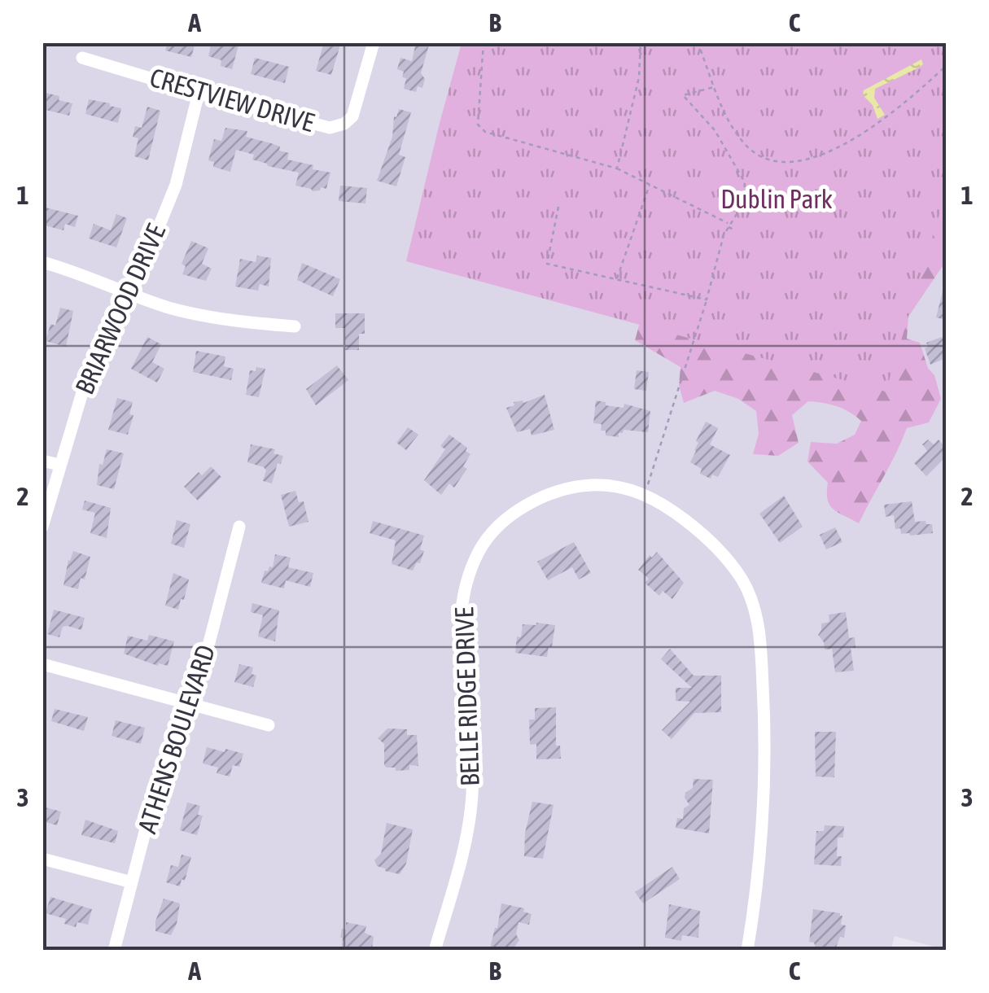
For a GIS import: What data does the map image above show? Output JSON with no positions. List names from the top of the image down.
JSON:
{
  "streets": {
    "street": [
      "CRESTVIEW DRIVE",
      "BRIARWOOD DRIVE",
      "BELLE RIDGE DRIVE",
      "ATHENS BOULEVARD"
    ]
  },
  "crossings": [
    ["CRESTVIEW DRIVE", "BRIARWOOD DRIVE"]
  ],
  "parks": ["Dublin Park"],
  "grid": {
    "columns": ["A", "B", "C"],
    "rows": ["1", "2", "3"]
  }
}
